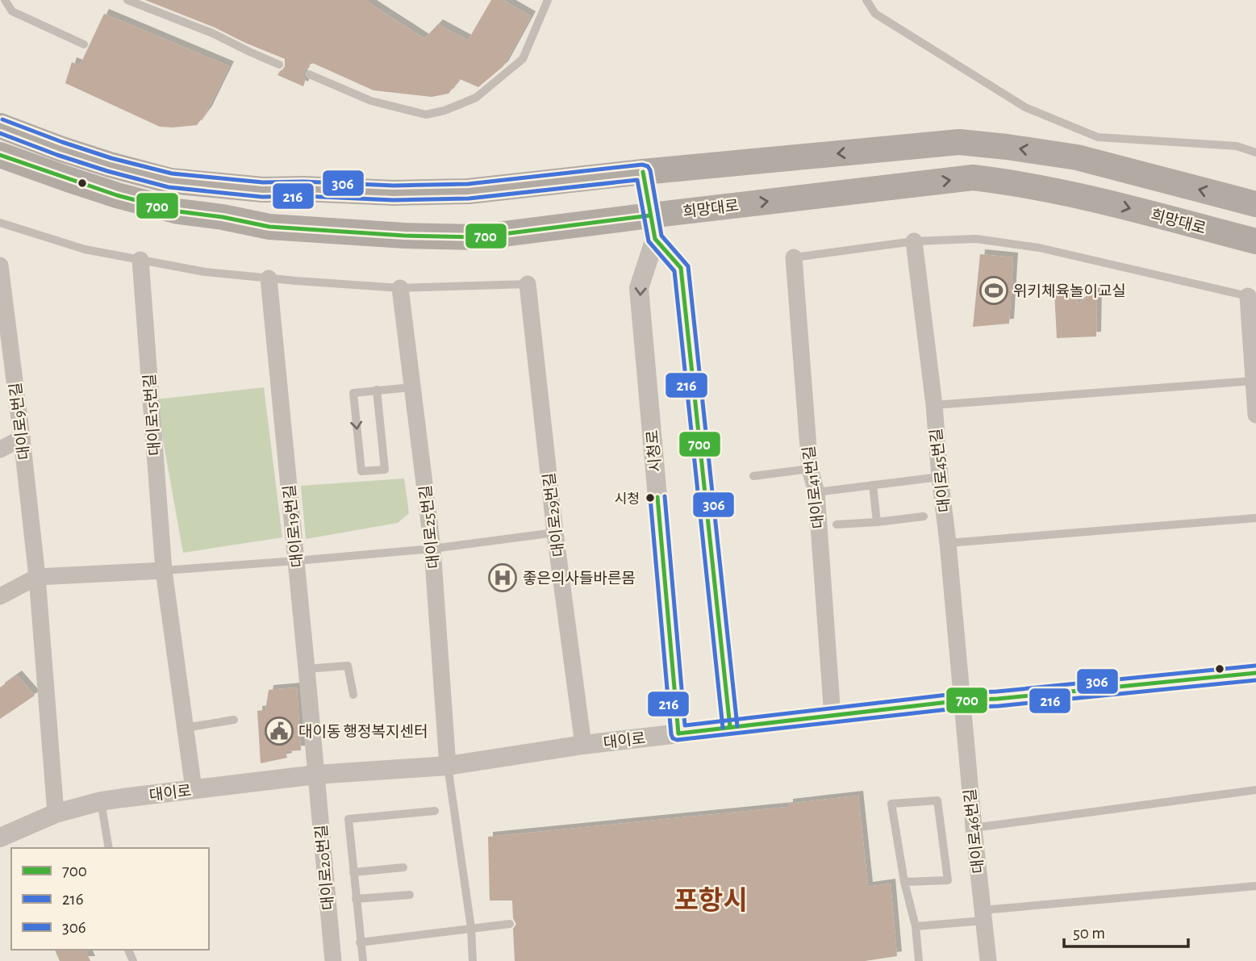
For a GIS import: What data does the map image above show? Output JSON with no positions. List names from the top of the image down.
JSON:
{
  "streets": {
    "main road": ["희망대로"],
    "street": [
      "대이로15번길",
      "대이로9번길",
      "시청로",
      "대이로45번길",
      "대이로41번길",
      "대이로29번길",
      "대이로19번길",
      "대이로25번길",
      "대이로",
      "대이로46번길",
      "대이로20번길"
    ]
  },
  "crossings": [
    ["희망대로", "시청로"],
    ["대이로15번길", "대이로"],
    ["대이로9번길", "대이로"],
    ["시청로", "대이로"],
    ["대이로45번길", "대이로"],
    ["대이로45번길", "대이로46번길"],
    ["대이로41번길", "대이로"],
    ["대이로29번길", "대이로"],
    ["대이로19번길", "대이로"],
    ["대이로19번길", "대이로20번길"],
    ["대이로25번길", "대이로"],
    ["대이로", "대이로46번길"],
    ["대이로", "대이로20번길"]
  ],
  "districts": ["포항시"],
  "places": {
    "sports": ["위키체육놀이교실"],
    "other": ["시청"],
    "hospital": ["좋은의사들바른몸"],
    "public building": ["대이동 행정복지센터"]
  },
  "lines": ["transit line 306", "transit line 216", "transit line 700"],
  "legend": ["700", "216", "306"],
  "scale_bar": "50 m"
}
